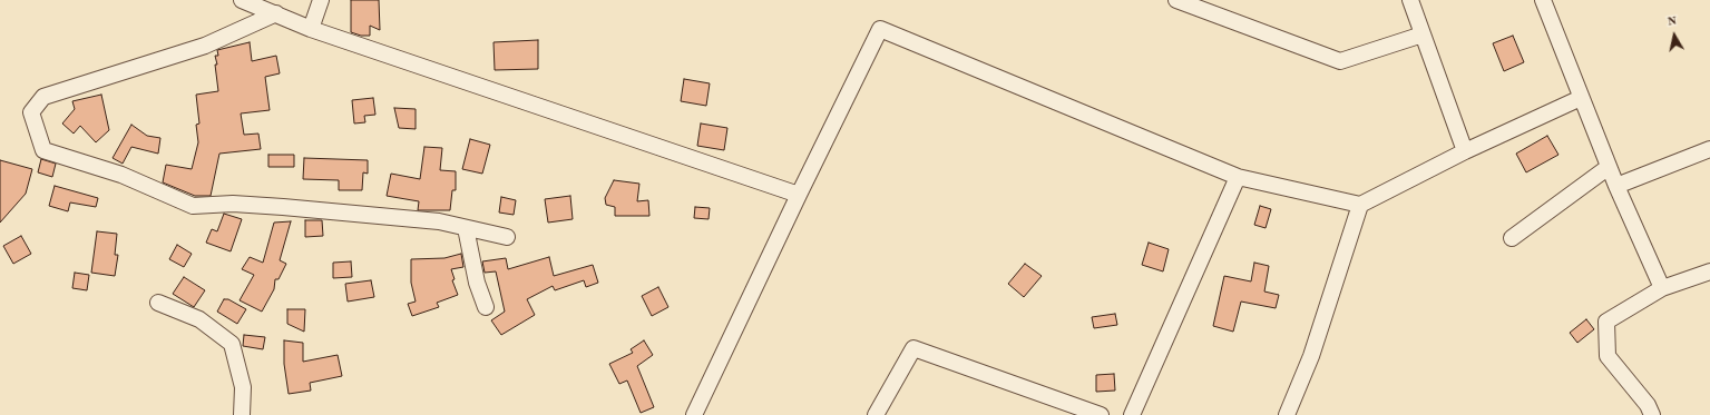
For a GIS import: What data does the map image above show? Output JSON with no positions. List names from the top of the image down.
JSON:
{
  "north": "top"
}
